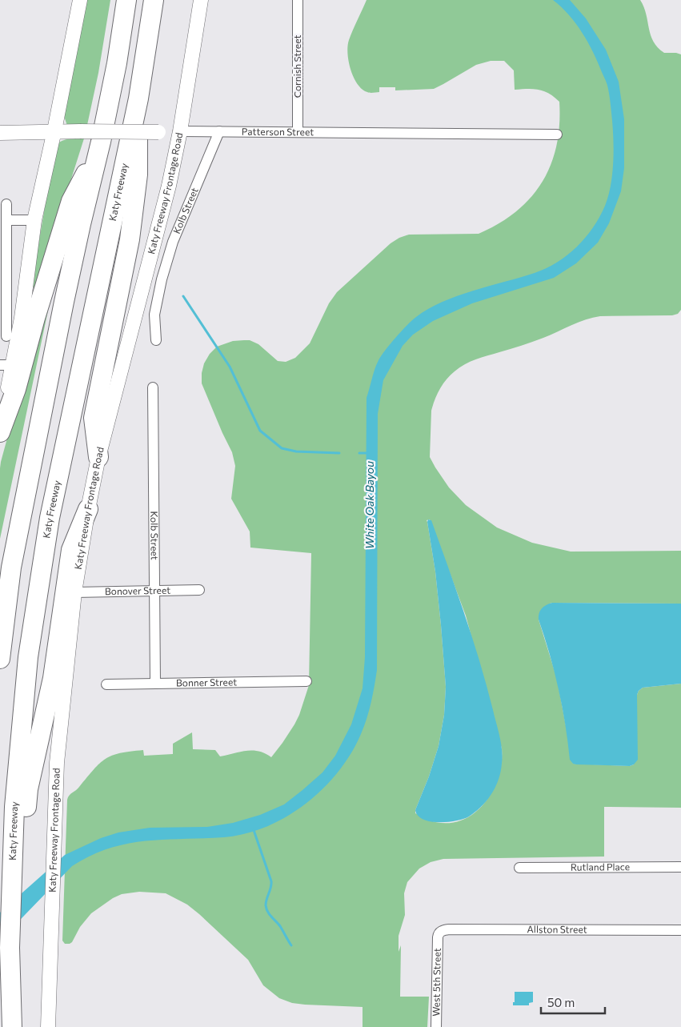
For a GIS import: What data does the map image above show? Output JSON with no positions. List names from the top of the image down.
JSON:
{
  "streets": {
    "highway": ["Katy Freeway"],
    "main road": ["Patterson Street", "Katy Freeway Frontage Road"],
    "street": [
      "Cornish Street",
      "Kolb Street",
      "Bonover Street",
      "Bonner Street",
      "Rutland Place",
      "Allston Street",
      "West 5th Street"
    ]
  },
  "crossings": [
    ["Cornish Street", "Patterson Street"],
    ["Patterson Street", "Katy Freeway Frontage Road"],
    ["Patterson Street", "Kolb Street"],
    ["Katy Freeway Frontage Road", "Bonover Street"],
    ["Kolb Street", "Bonover Street"],
    ["Kolb Street", "Bonner Street"],
    ["Allston Street", "West 5th Street"]
  ],
  "water": ["White Oak Bayou"],
  "scale_bar": "50 m"
}
